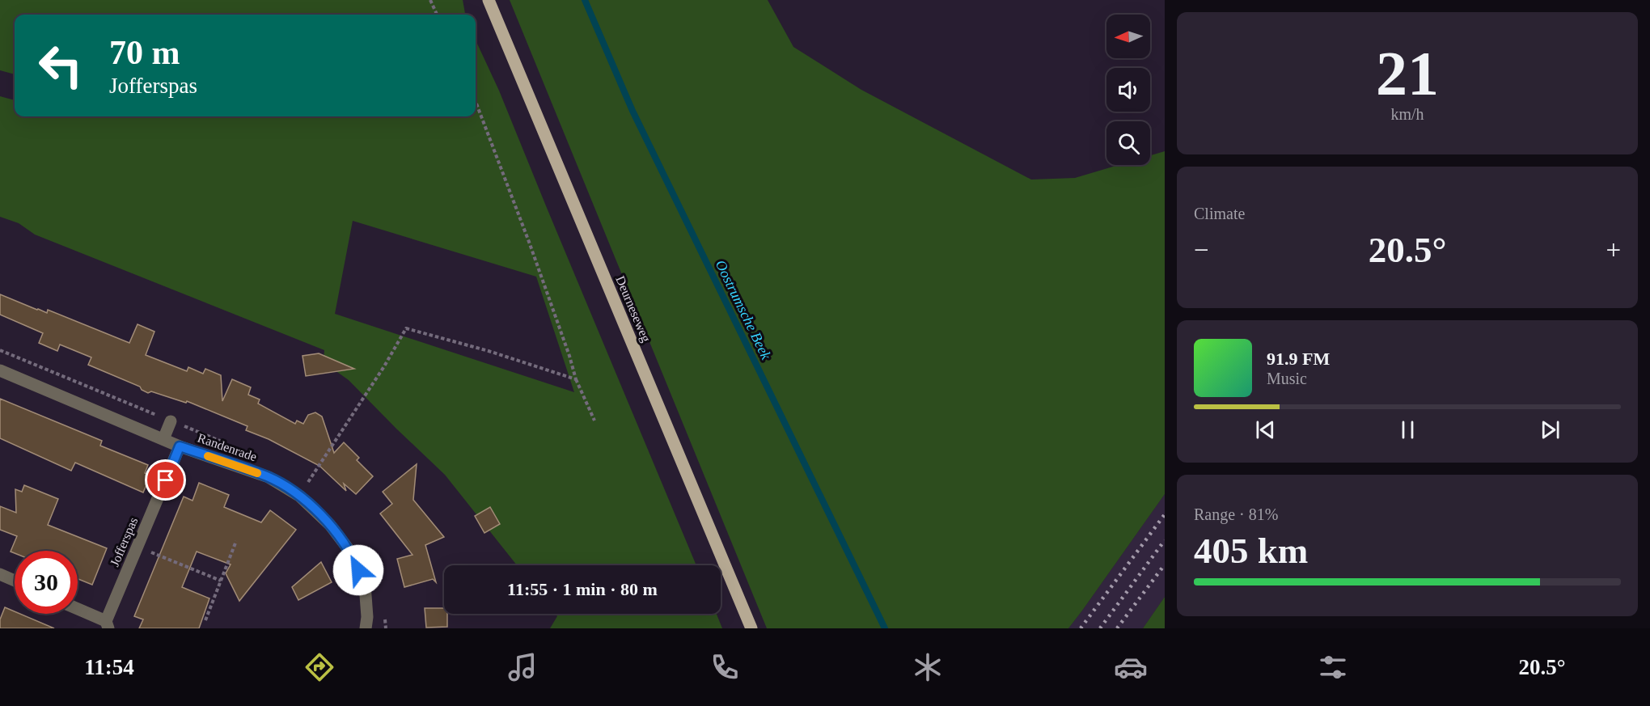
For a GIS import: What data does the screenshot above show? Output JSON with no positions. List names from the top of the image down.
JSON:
{
  "streets": {
    "main road": ["Deurneseweg"],
    "street": ["Randenrade", "Jofferspas"]
  },
  "crossings": [
    ["Randenrade", "Jofferspas"]
  ],
  "water": ["Oostrumsche Beek"],
  "north": "left",
  "page": {
    "tile": [
      ["21", "km/h"],
      "Climate",
      ["Range · 81%", "405 km"]
    ],
    "turn": ["70 m", "Jofferspas"],
    "heat": ["−", "20.5°", "+"],
    "song": ["91.9 FM", "Music"],
    "limit": "30",
    "trip": "11:55 · 1 min · 80 m",
    "tabs": ["11:54", "20.5°"]
  }
}
